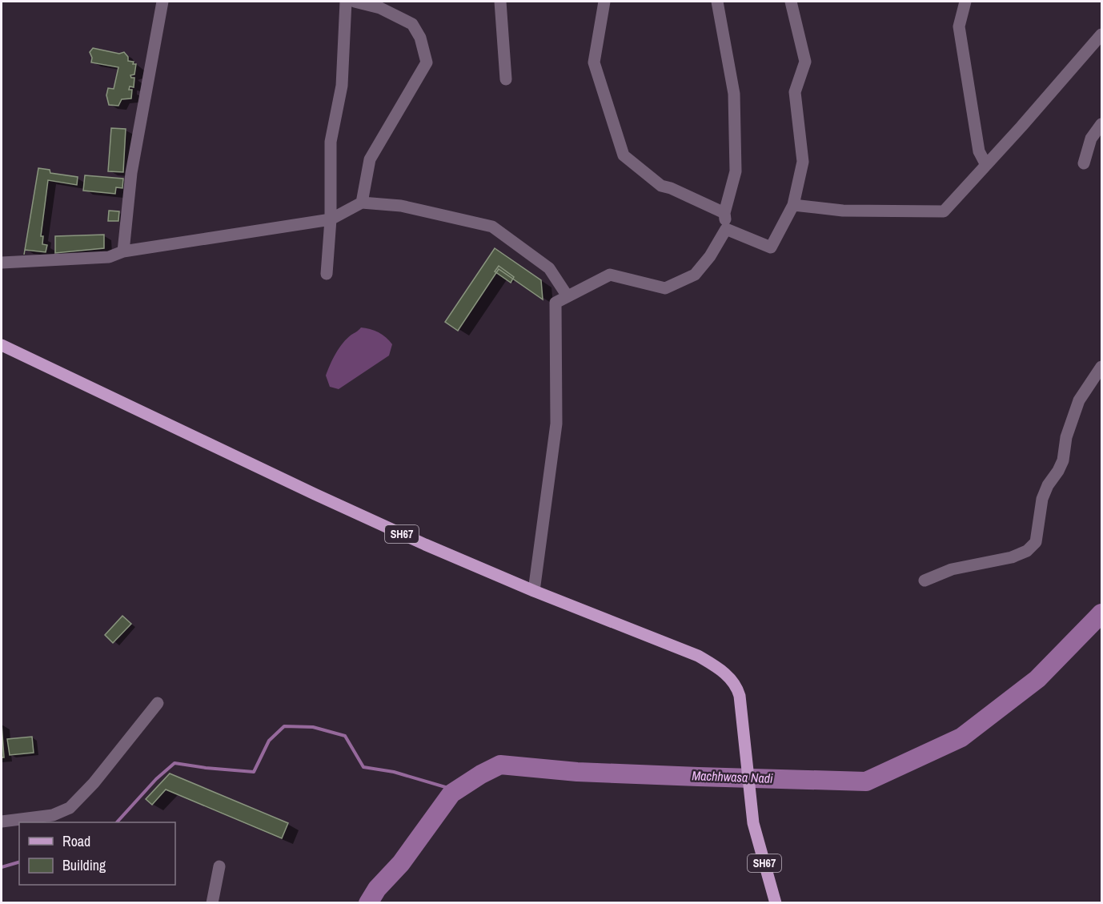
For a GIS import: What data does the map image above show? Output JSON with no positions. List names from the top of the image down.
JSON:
{
  "streets": {
    "main road": ["SH67"]
  },
  "water": ["Machhwasa Nadi"],
  "legend": ["Road", "Building"]
}
